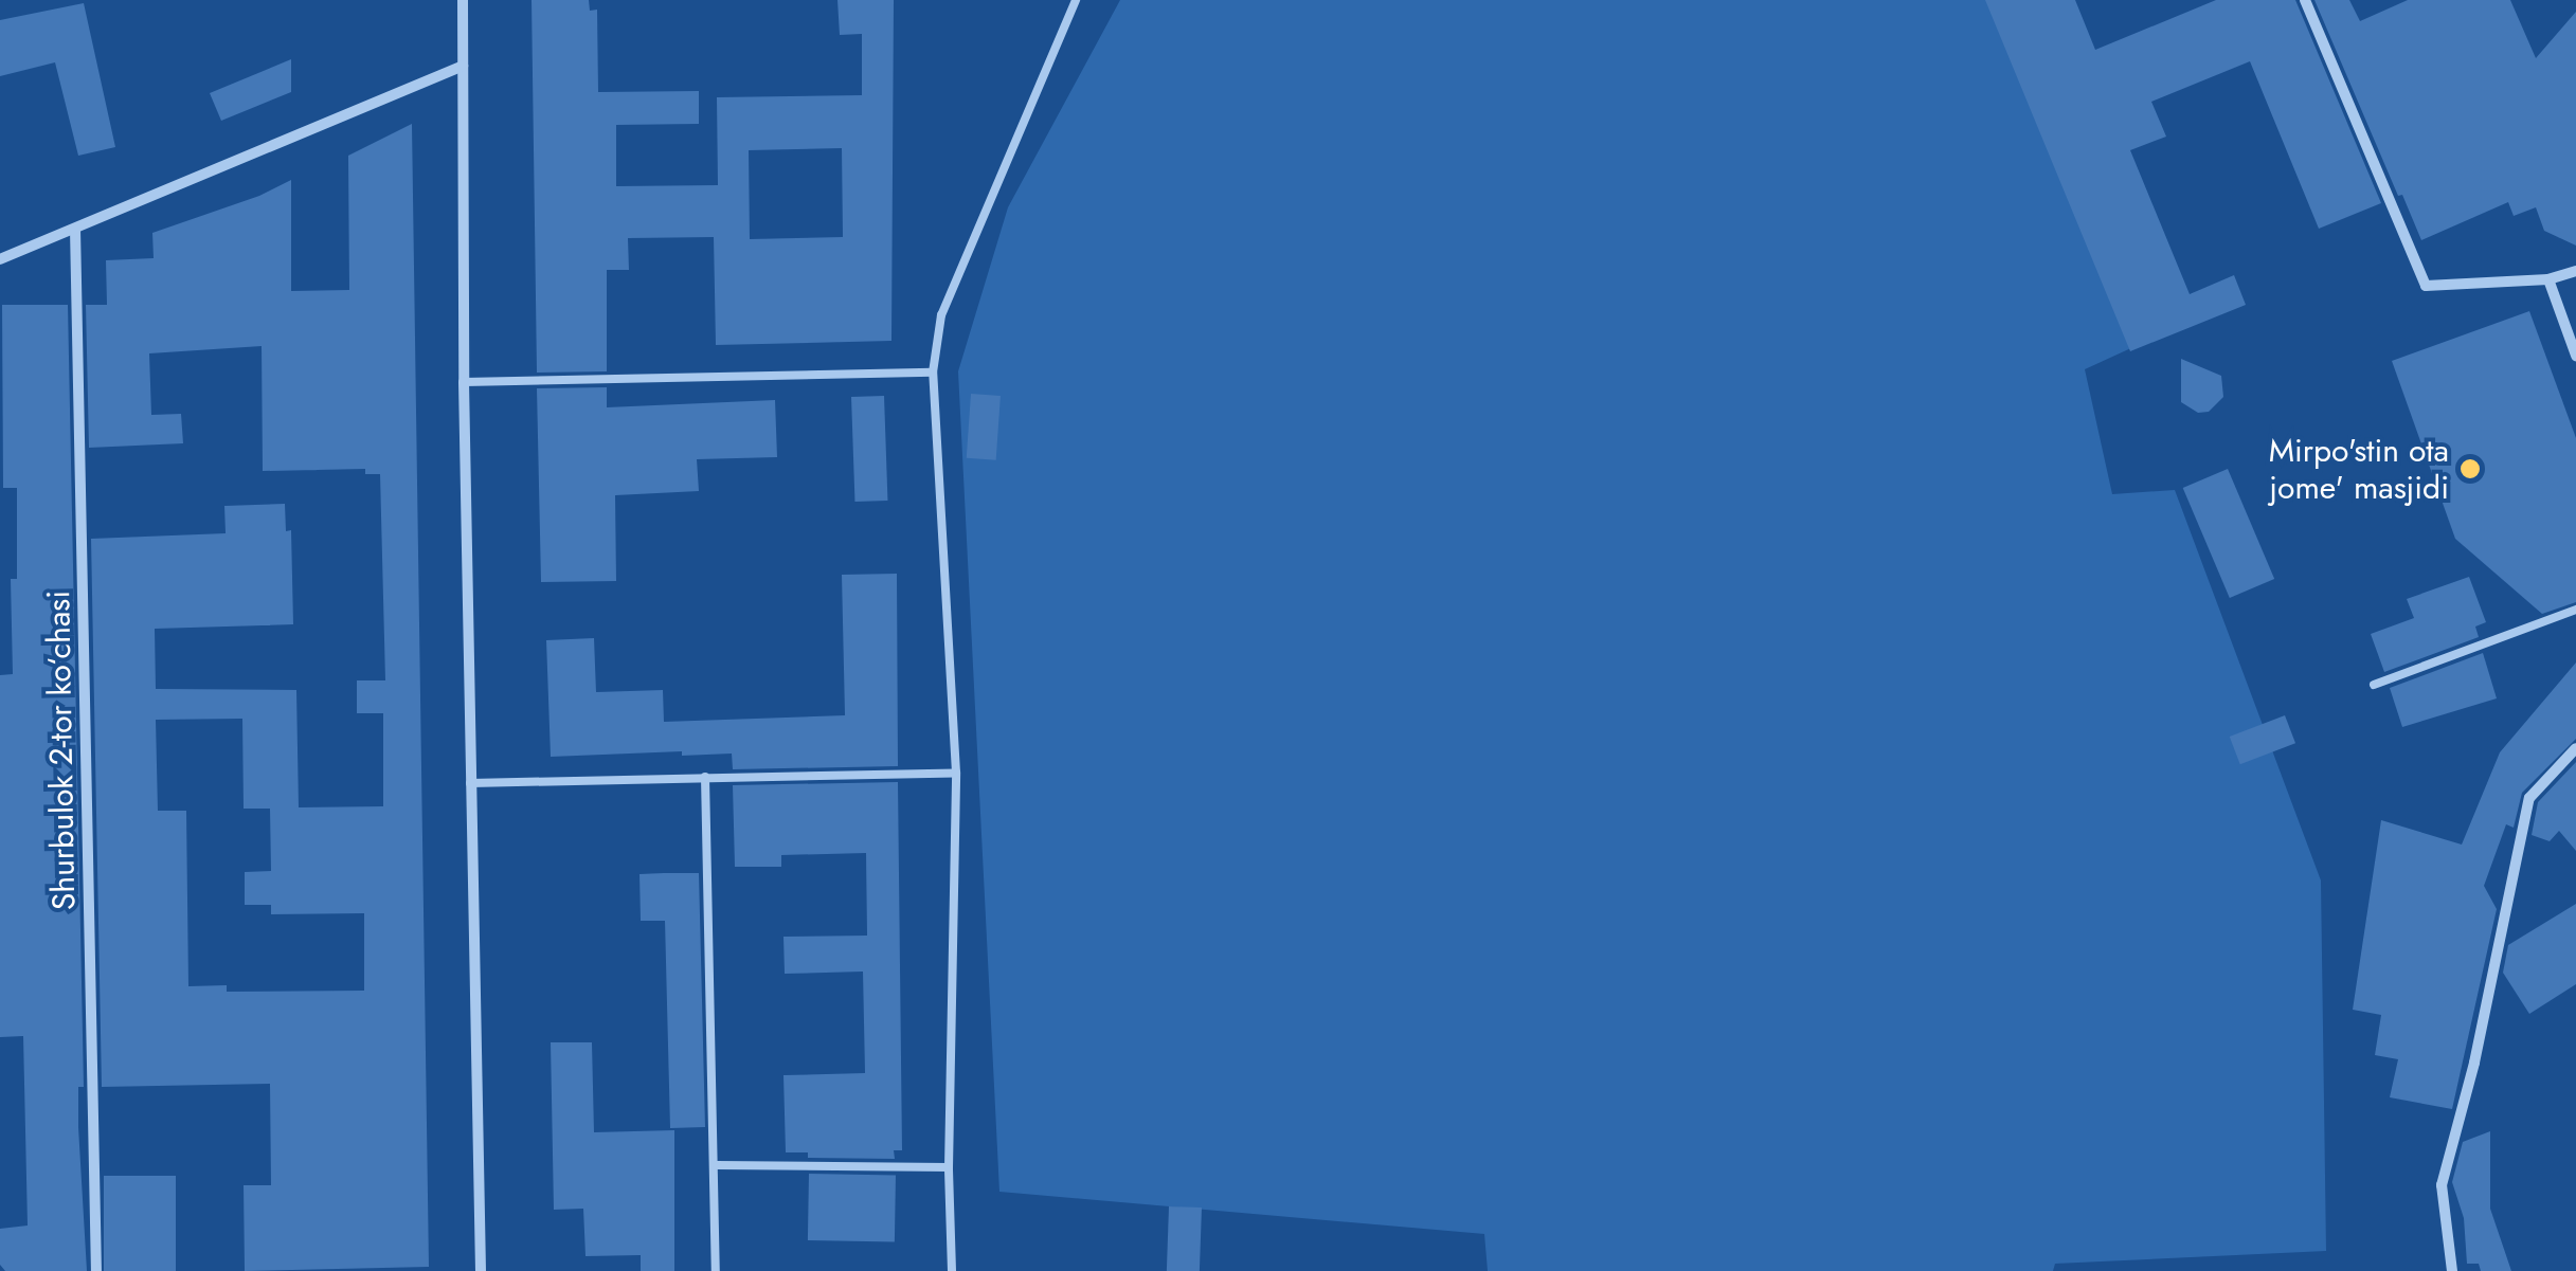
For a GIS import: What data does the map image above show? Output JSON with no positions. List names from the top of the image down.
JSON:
{
  "streets": {
    "street": ["Shurbulok 2-tor ko‘chasi"]
  },
  "places": ["Mirpo'stin ota jome' masjidi"]
}
